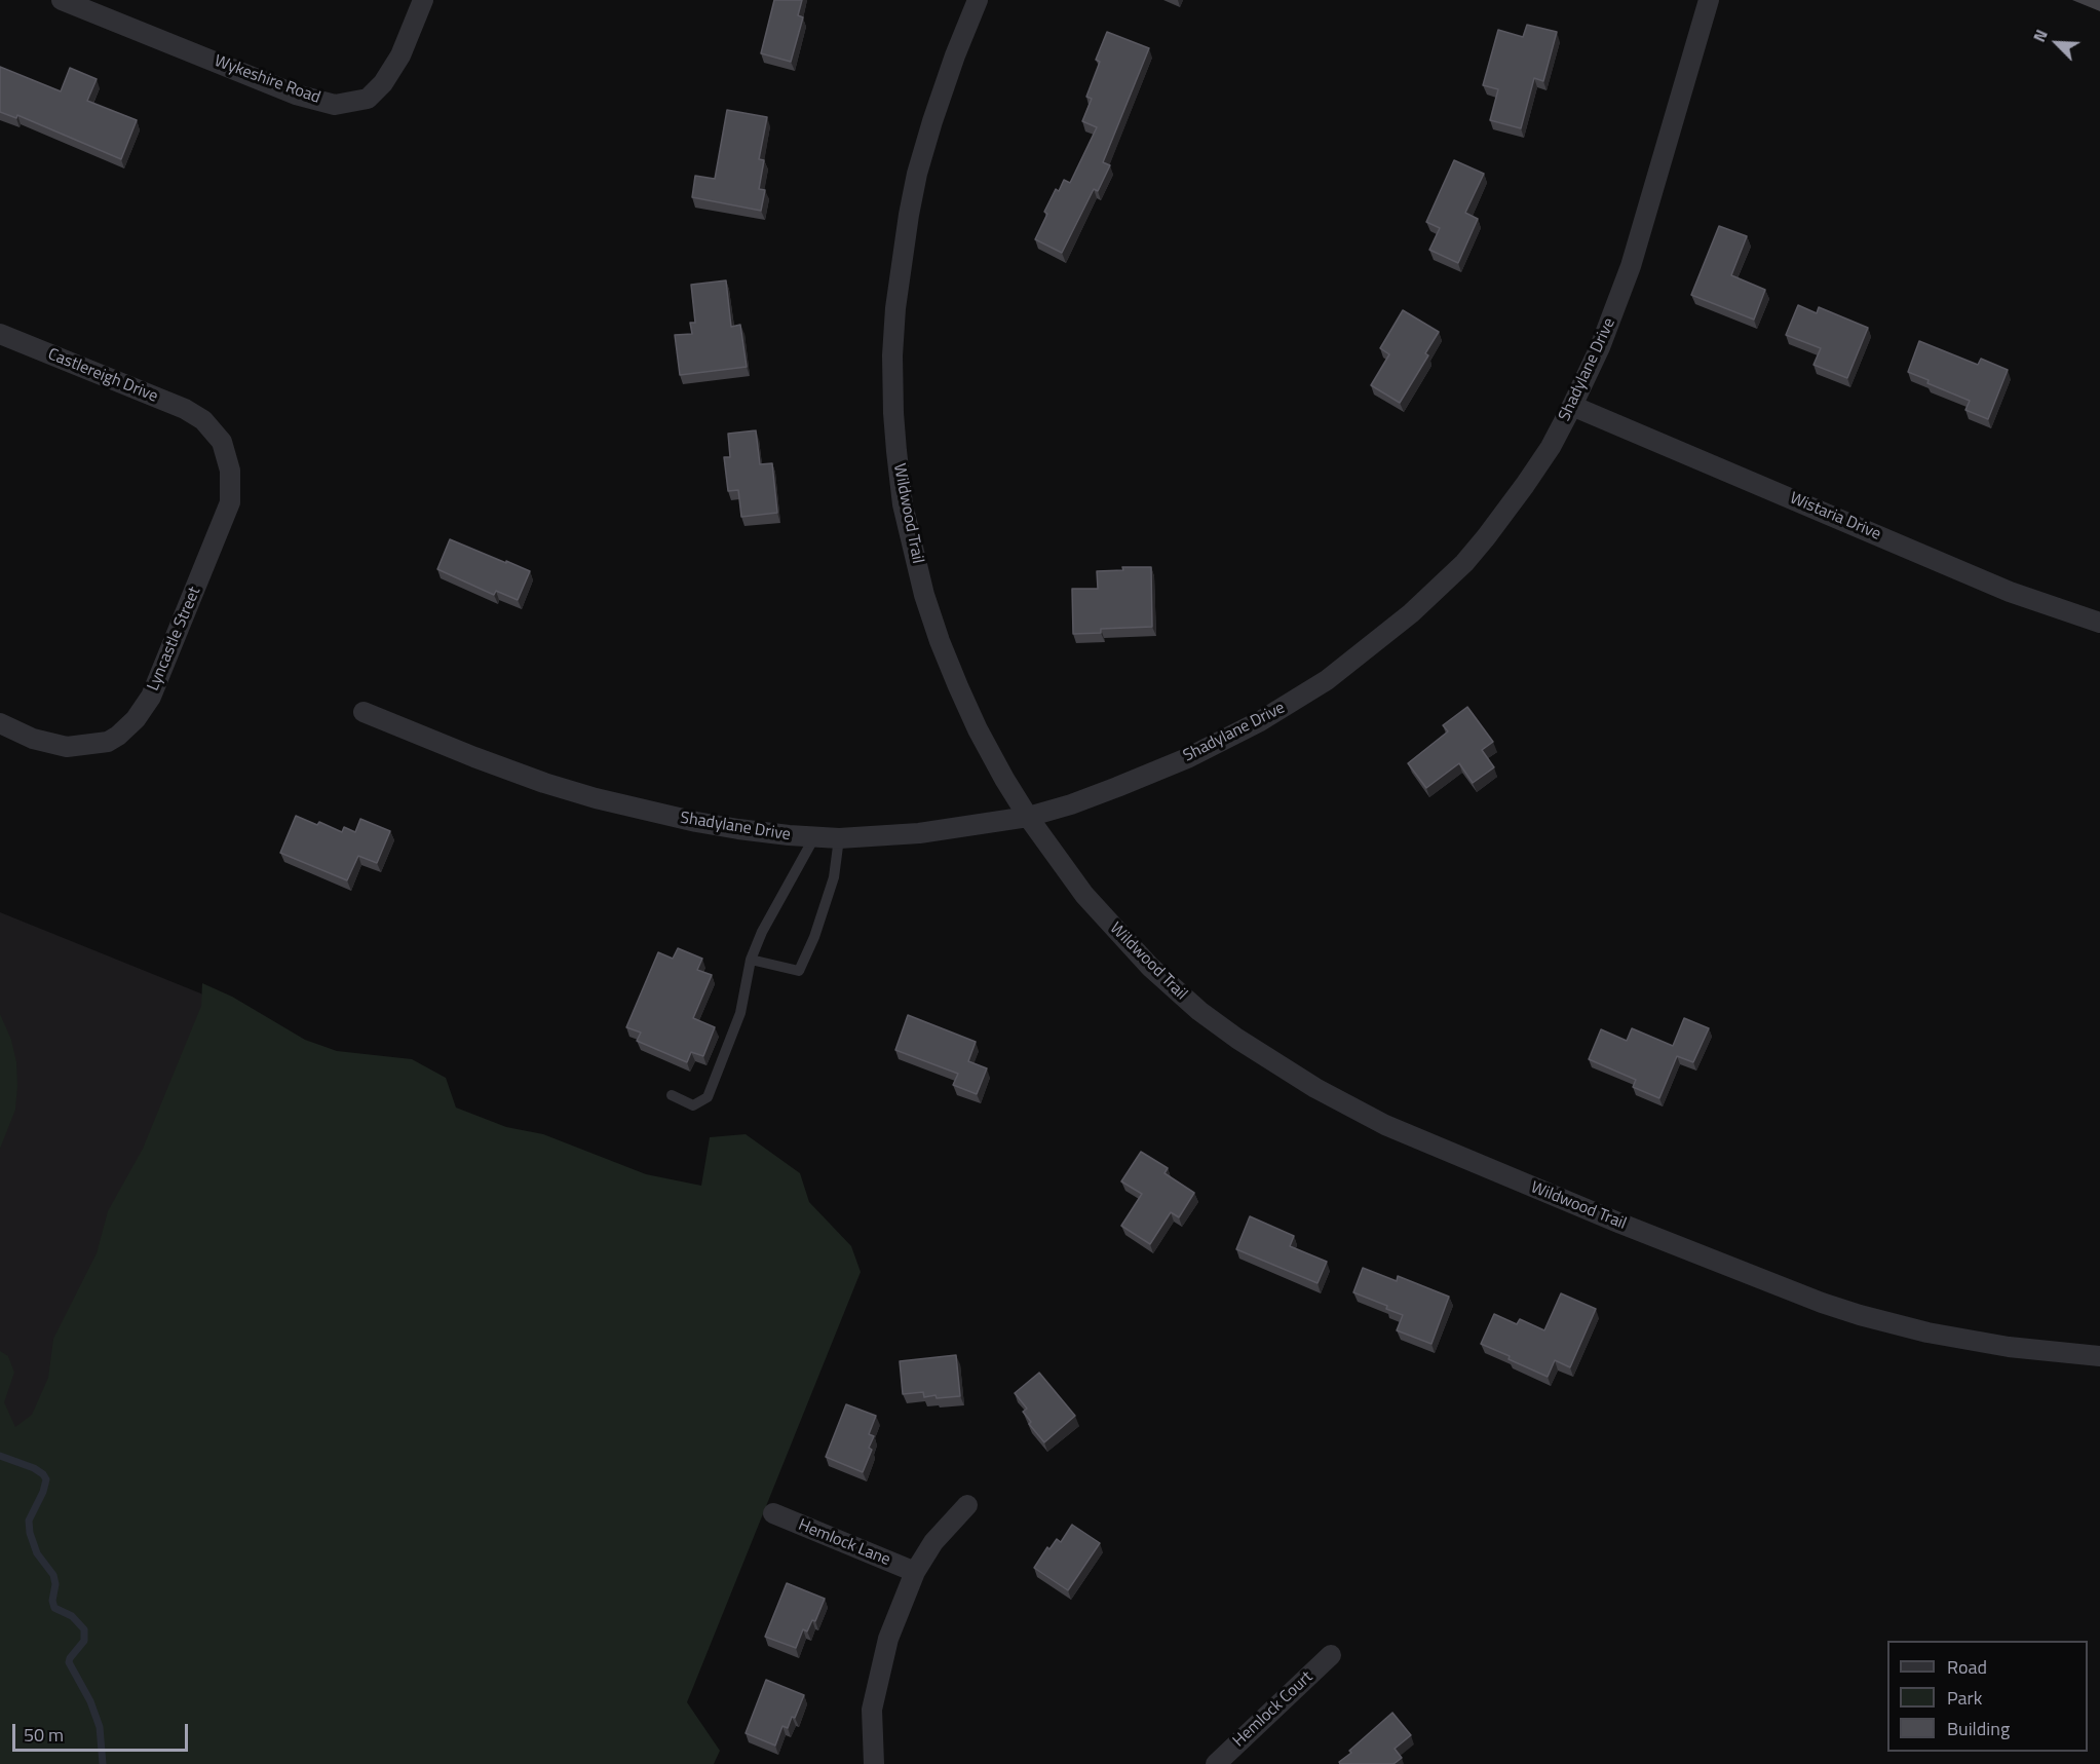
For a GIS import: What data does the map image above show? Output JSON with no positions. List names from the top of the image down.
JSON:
{
  "streets": {
    "street": [
      "Wykeshire Road",
      "Shadylane Drive",
      "Castlereigh Drive",
      "Wildwood Trail",
      "Wistaria Drive",
      "Lyncastle Street",
      "Hemlock Lane",
      "Hemlock Court"
    ]
  },
  "crossings": [
    ["Shadylane Drive", "Wildwood Trail"],
    ["Shadylane Drive", "Wistaria Drive"],
    ["Castlereigh Drive", "Lyncastle Street"]
  ],
  "legend": ["Road", "Park", "Building"],
  "scale_bar": "50 m",
  "north": "top left"
}
